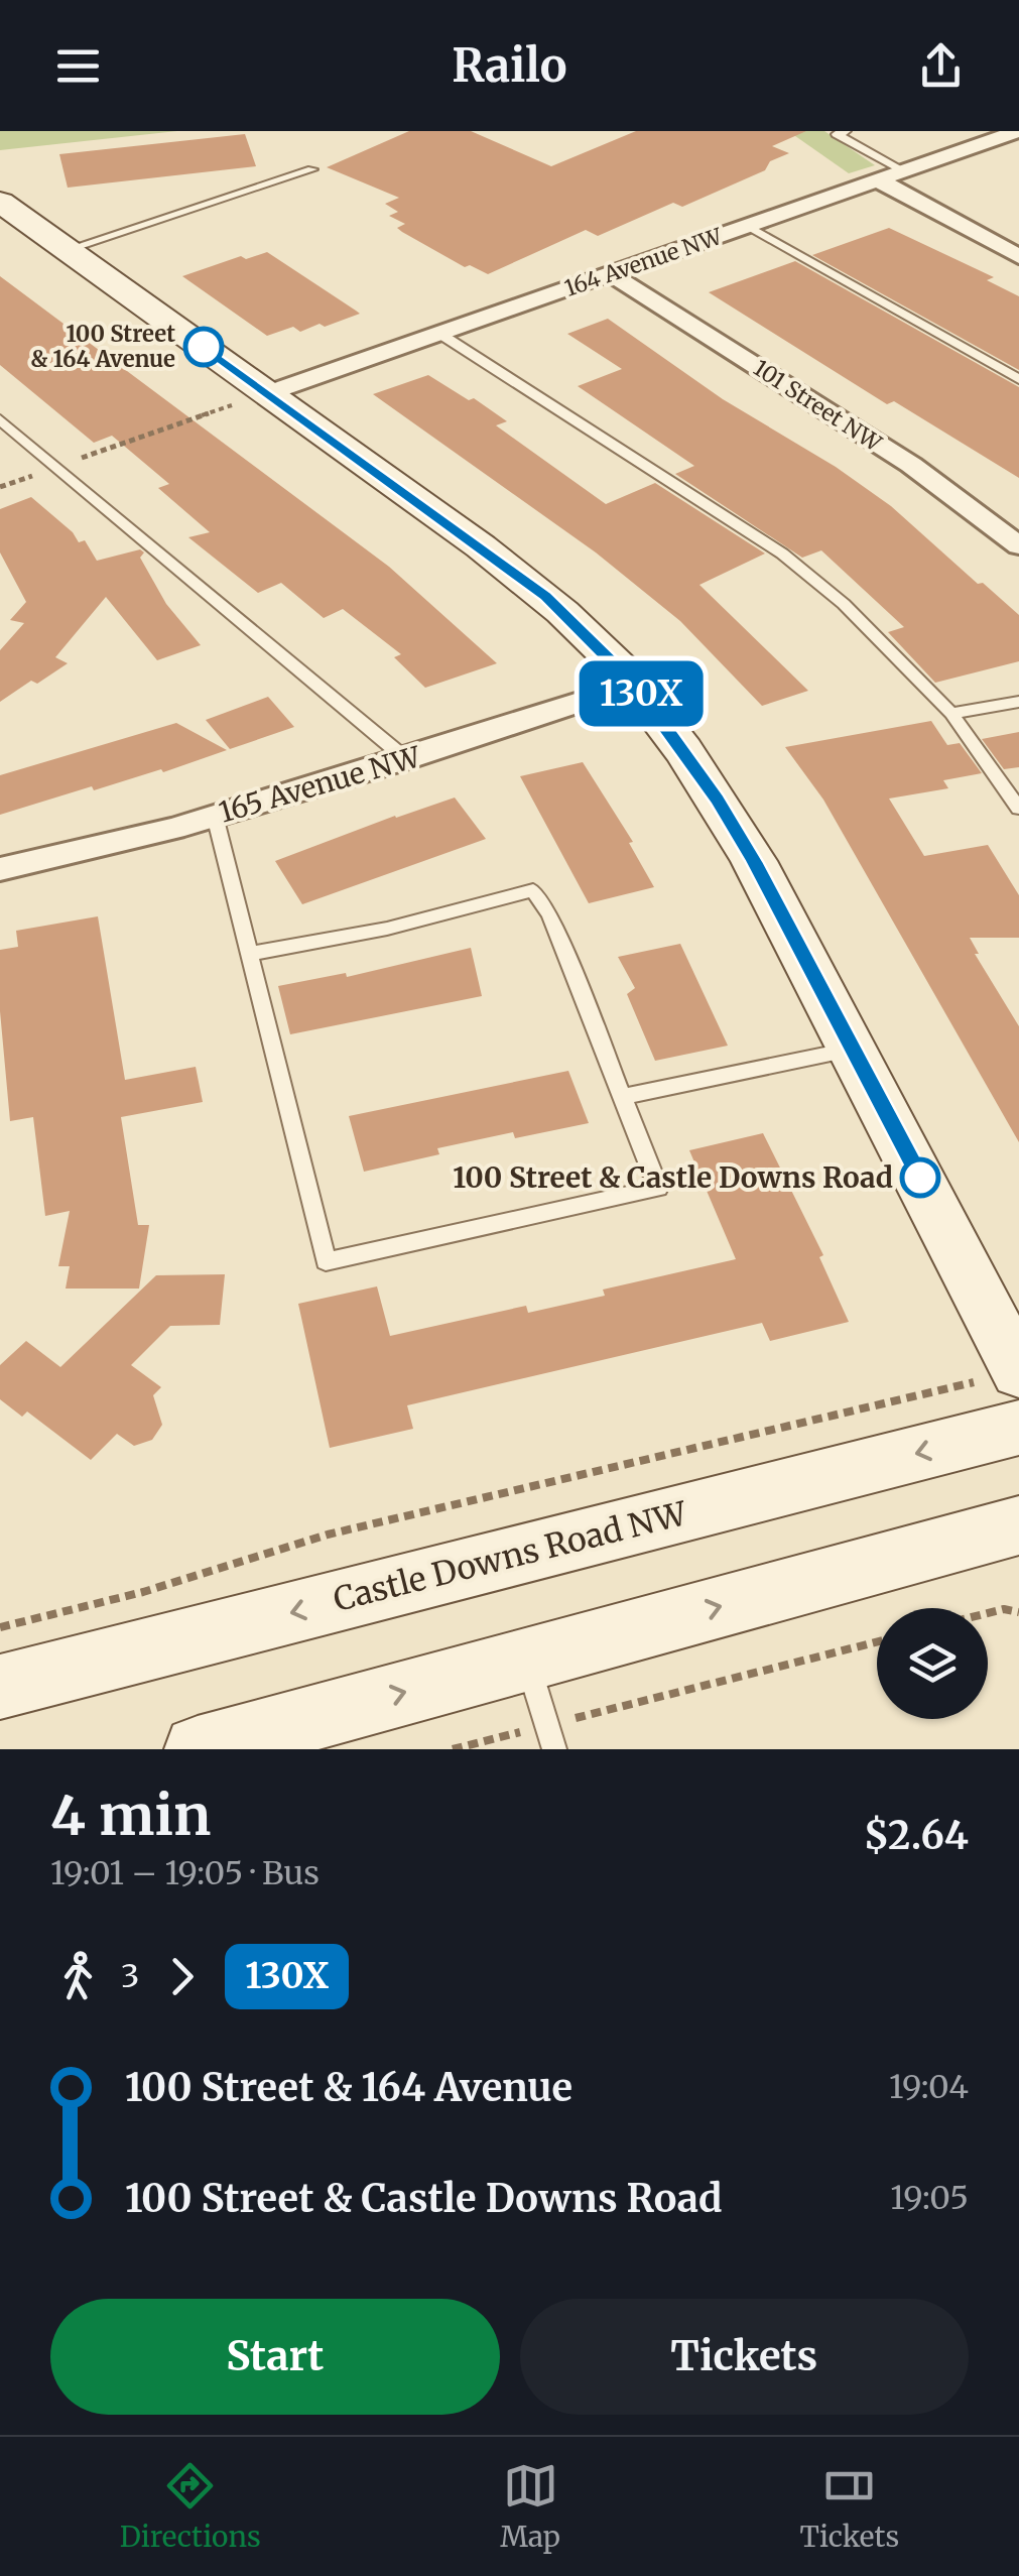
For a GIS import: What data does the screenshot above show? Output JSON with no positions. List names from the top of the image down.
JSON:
{
  "streets": {
    "street": [
      "164 Avenue NW",
      "101 Street NW",
      "165 Avenue NW",
      "Castle Downs Road NW"
    ]
  },
  "crossings": [
    ["164 Avenue NW", "101 Street NW"]
  ],
  "places": ["100 Street & 164 Avenue", "100 Street & Castle Downs Road"],
  "lines": ["bus line 130X"],
  "page": {
    "header": "Railo",
    "on_map": "130X",
    "heading": ["4 min", "19:01 – 19:05 · Bus", "$2.64"],
    "legs": ["3", "130X"],
    "list": [
      {
        "name": "100 Street & 164 Avenue",
        "value": "19:04"
      },
      {
        "name": "100 Street & Castle Downs Road",
        "value": "19:05"
      }
    ],
    "buttons": ["Start", "Tickets"],
    "tabs": ["Directions", "Map", "Tickets"]
  }
}
